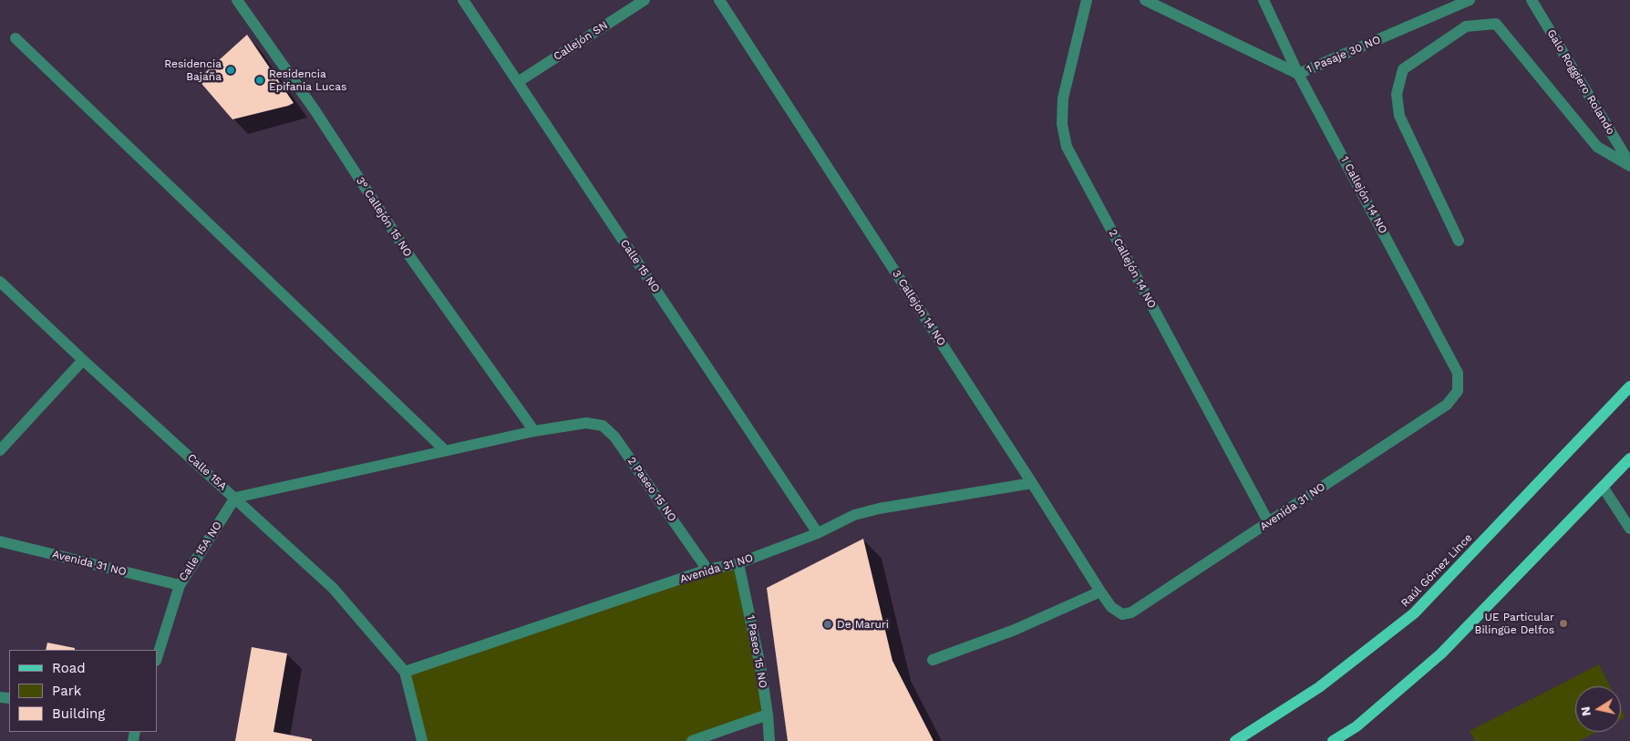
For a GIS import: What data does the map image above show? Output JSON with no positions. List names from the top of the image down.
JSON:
{
  "streets": {
    "main road": ["Raúl Gómez Lince"],
    "street": [
      "Callejón SN",
      "1 Pasaje 30 NO",
      "Galo Roggiero Rolando",
      "1 Callejón 14 NO",
      "3° Callejón 15 NO",
      "Calle 15 NO",
      "2 Callejón 14 NO",
      "3 Callejón 14 NO",
      "Calle 15A",
      "2 Paseo 15 NO",
      "Avenida 31 NO",
      "Calle 15A NO",
      "1 Paseo 15 NO"
    ]
  },
  "crossings": [
    ["Callejón SN", "Calle 15 NO"],
    ["1 Pasaje 30 NO", "1 Callejón 14 NO"],
    ["1 Callejón 14 NO", "Avenida 31 NO"],
    ["3° Callejón 15 NO", "2 Paseo 15 NO"],
    ["Calle 15 NO", "Avenida 31 NO"],
    ["2 Callejón 14 NO", "Avenida 31 NO"],
    ["3 Callejón 14 NO", "Avenida 31 NO"],
    ["Calle 15A", "Avenida 31 NO"],
    ["Calle 15A", "Calle 15A NO"],
    ["2 Paseo 15 NO", "Avenida 31 NO"],
    ["Avenida 31 NO", "Calle 15A NO"],
    ["Avenida 31 NO", "1 Paseo 15 NO"]
  ],
  "places": [
    "Residencia Bajaña",
    "Residencia Epifania Lucas",
    "UE Particular Bilingüe Delfos",
    "De Maruri"
  ],
  "legend": ["Road", "Park", "Building"],
  "north": "left"
}
